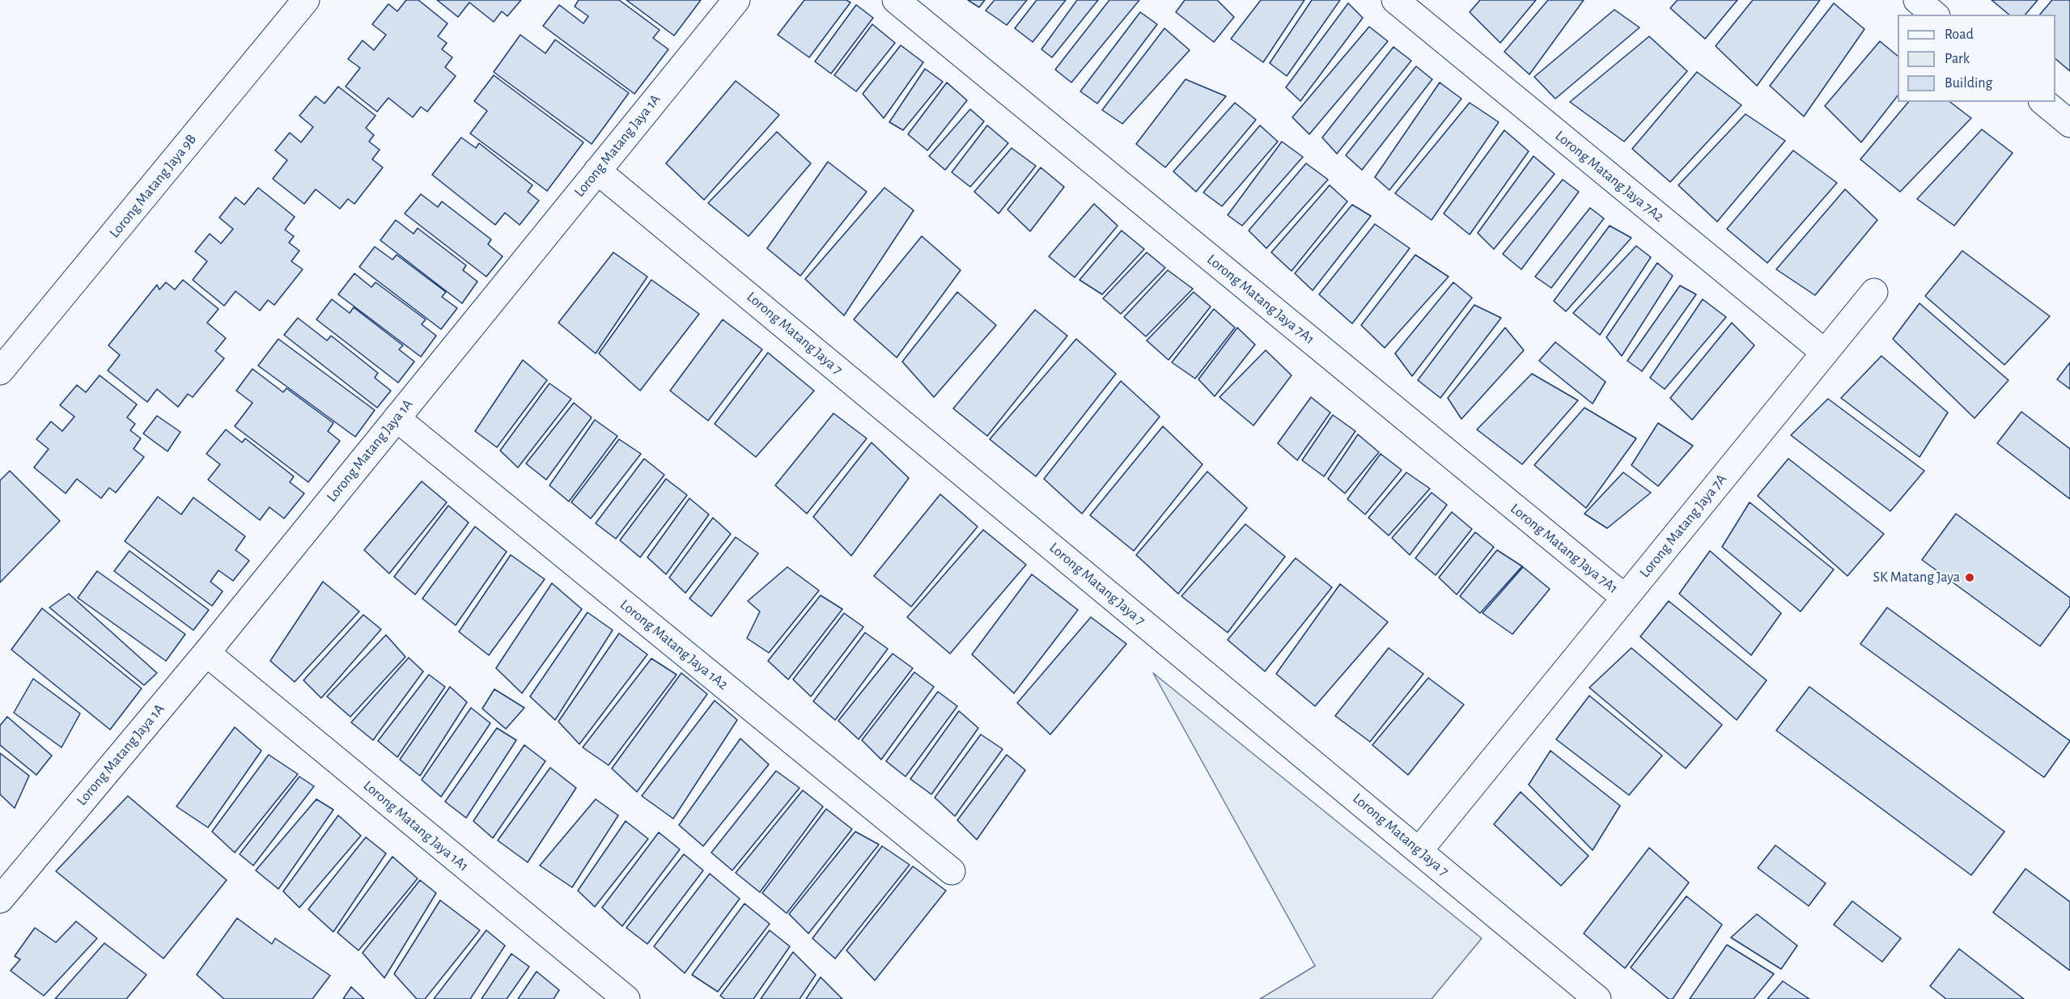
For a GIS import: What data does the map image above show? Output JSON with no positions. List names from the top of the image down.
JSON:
{
  "streets": {
    "street": [
      "Lorong Matang Jaya 1A",
      "Lorong Matang Jaya 7A2",
      "Lorong Matang Jaya 9B",
      "Lorong Matang Jaya 7A1",
      "Lorong Matang Jaya 7",
      "Lorong Matang Jaya 7A",
      "Lorong Matang Jaya 1A2",
      "Lorong Matang Jaya 1A1"
    ]
  },
  "crossings": [
    ["Lorong Matang Jaya 1A", "Lorong Matang Jaya 7"],
    ["Lorong Matang Jaya 1A", "Lorong Matang Jaya 1A2"],
    ["Lorong Matang Jaya 1A", "Lorong Matang Jaya 1A1"],
    ["Lorong Matang Jaya 7A2", "Lorong Matang Jaya 7A"],
    ["Lorong Matang Jaya 7A1", "Lorong Matang Jaya 7A"],
    ["Lorong Matang Jaya 7", "Lorong Matang Jaya 7A"]
  ],
  "places": ["SK Matang Jaya"],
  "legend": ["Road", "Park", "Building"]
}
